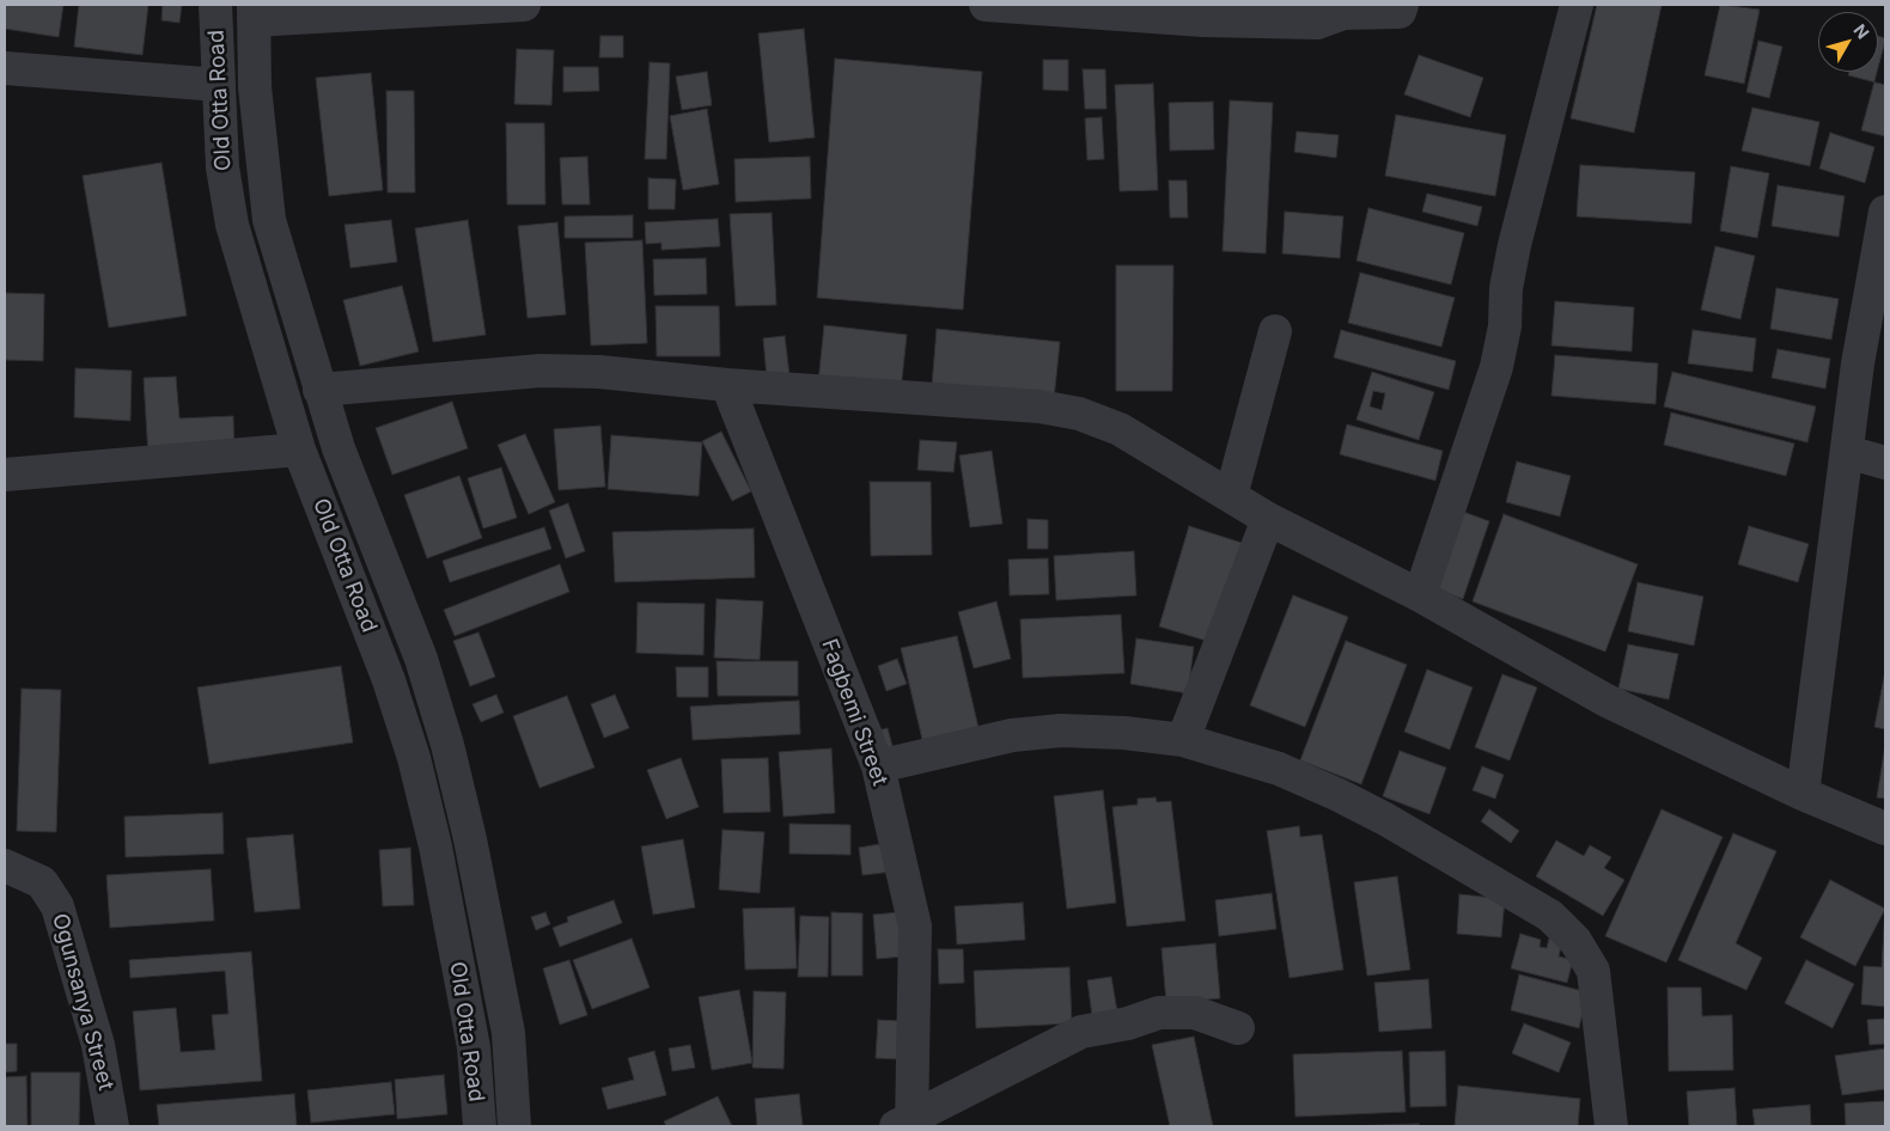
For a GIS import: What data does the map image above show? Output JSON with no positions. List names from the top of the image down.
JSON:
{
  "streets": {
    "street": ["Old Otta Road", "Fagbemi Street", "Ogunsanya Street"]
  },
  "north": "top right"
}
